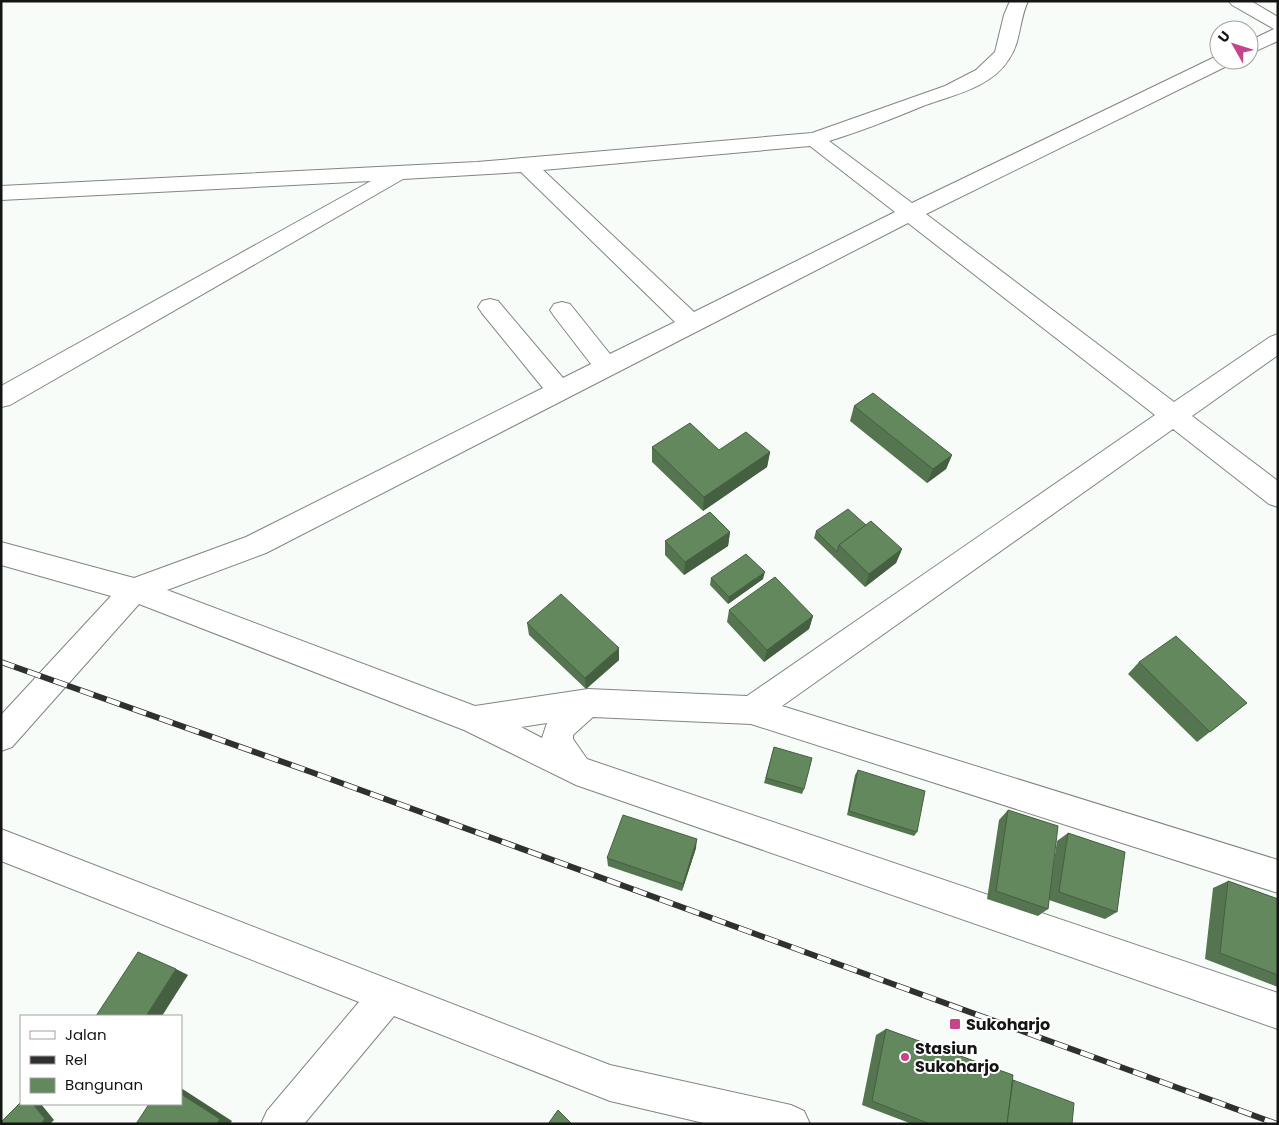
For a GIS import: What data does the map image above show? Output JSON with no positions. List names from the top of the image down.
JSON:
{
  "places": {
    "transit": ["Sukoharjo"],
    "other": ["Stasiun Sukoharjo"]
  },
  "legend": ["Jalan", "Rel", "Bangunan"],
  "north": "top left"
}
